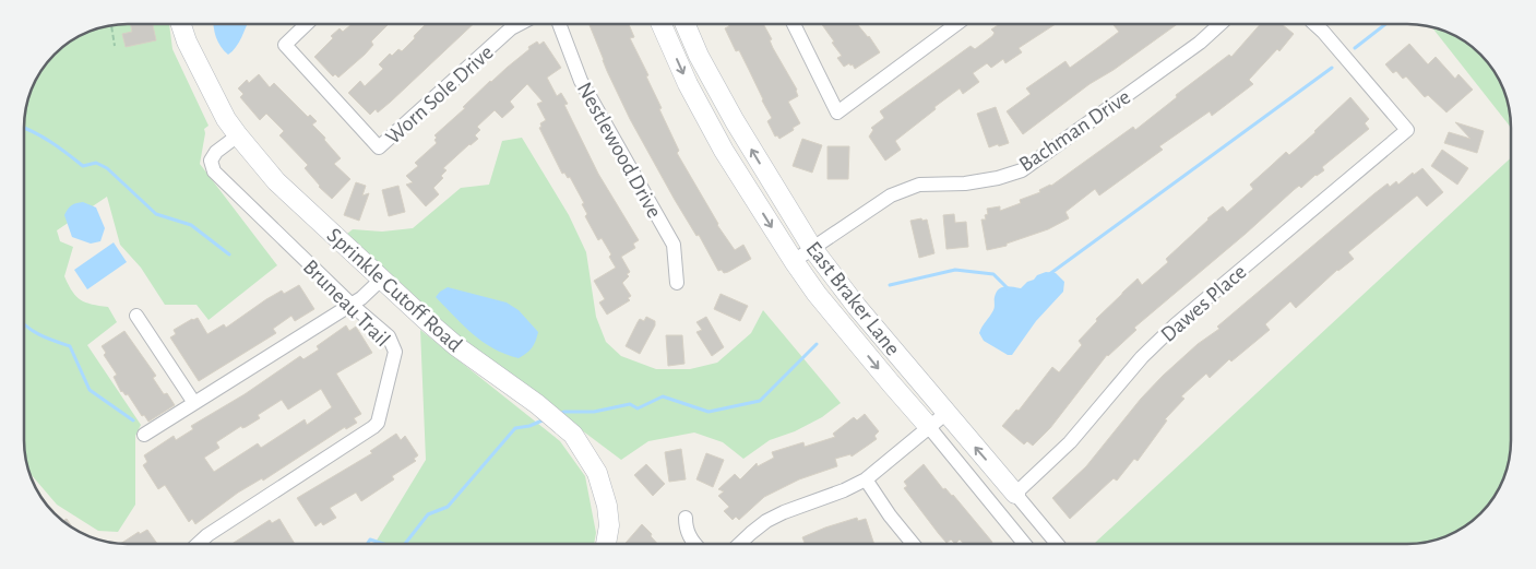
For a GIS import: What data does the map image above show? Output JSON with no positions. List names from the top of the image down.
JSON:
{
  "streets": {
    "street": [
      "Worn Sole Drive",
      "Bachman Drive",
      "Nestlewood Drive",
      "Sprinkle Cutoff Road",
      "East Braker Lane",
      "Bruneau Trail",
      "Dawes Place"
    ]
  },
  "crossings": [
    ["Bachman Drive", "East Braker Lane"],
    ["Sprinkle Cutoff Road", "Bruneau Trail"],
    ["East Braker Lane", "Dawes Place"]
  ]
}
